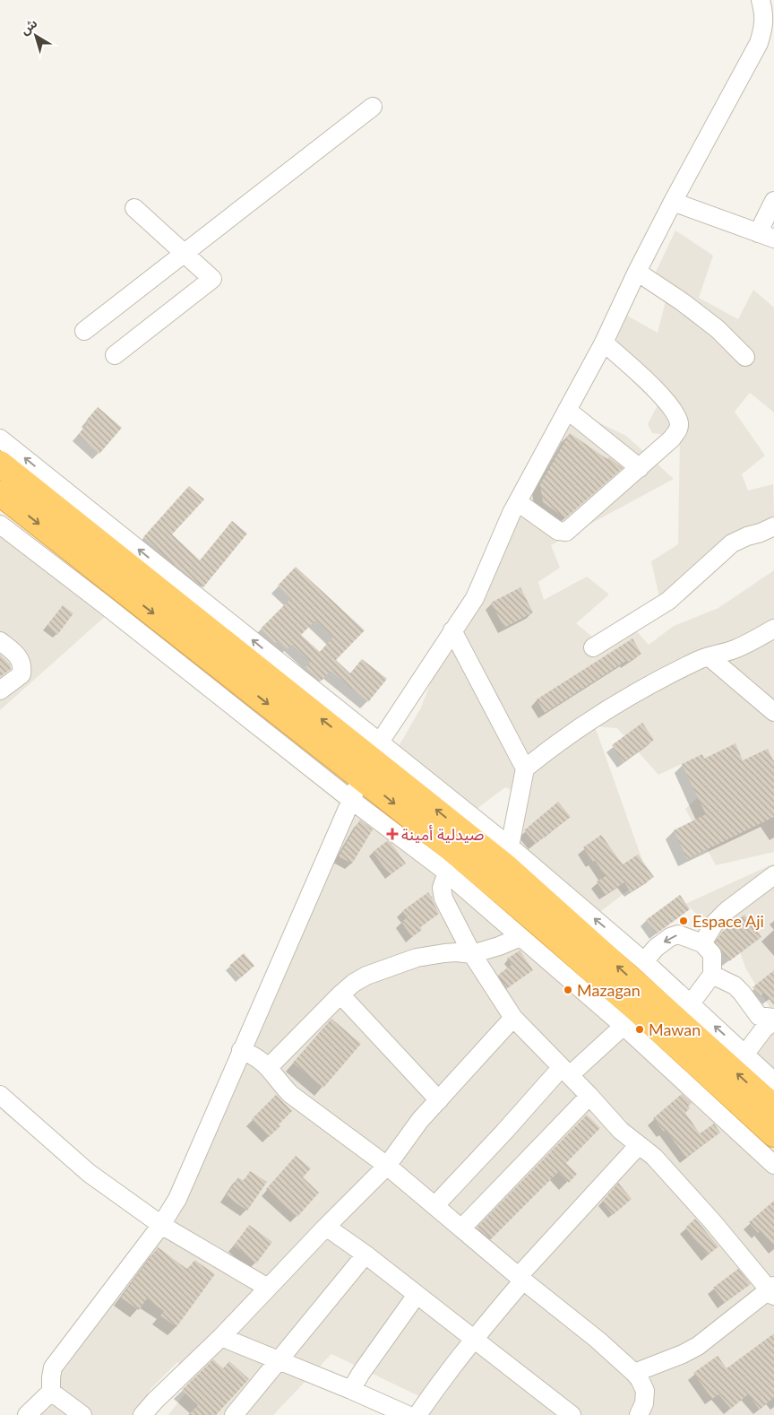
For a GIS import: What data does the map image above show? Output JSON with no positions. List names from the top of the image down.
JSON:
{
  "places": {
    "health": ["صيدلية أمينة"],
    "other": ["Espace Aji", "Mazagan", "Mawan"]
  },
  "north": "top left"
}
